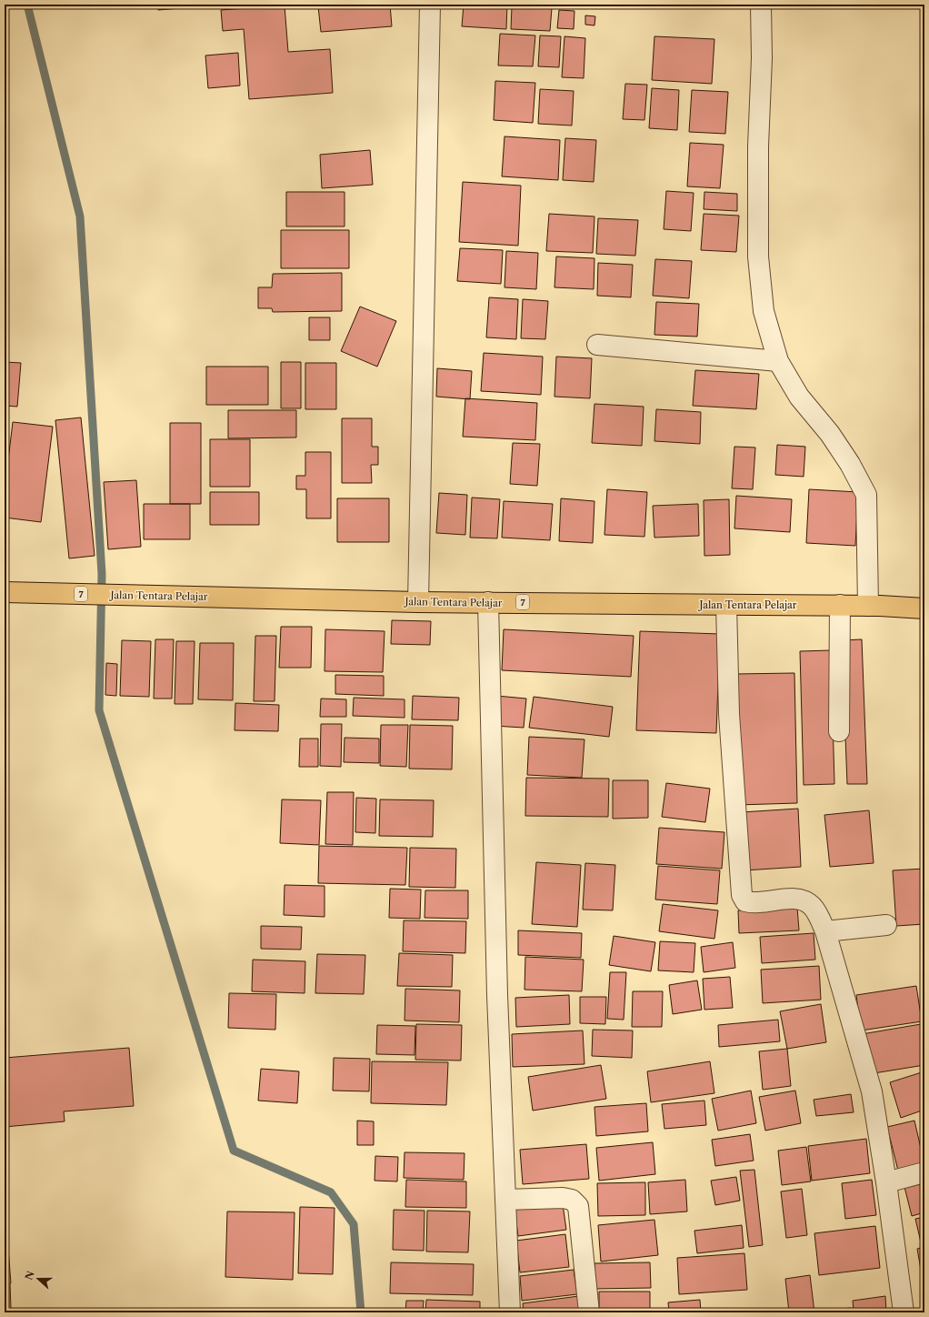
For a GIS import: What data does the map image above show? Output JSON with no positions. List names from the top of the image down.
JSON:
{
  "streets": {
    "highway": ["7", "Jalan Tentara Pelajar"]
  },
  "north": "left"
}
